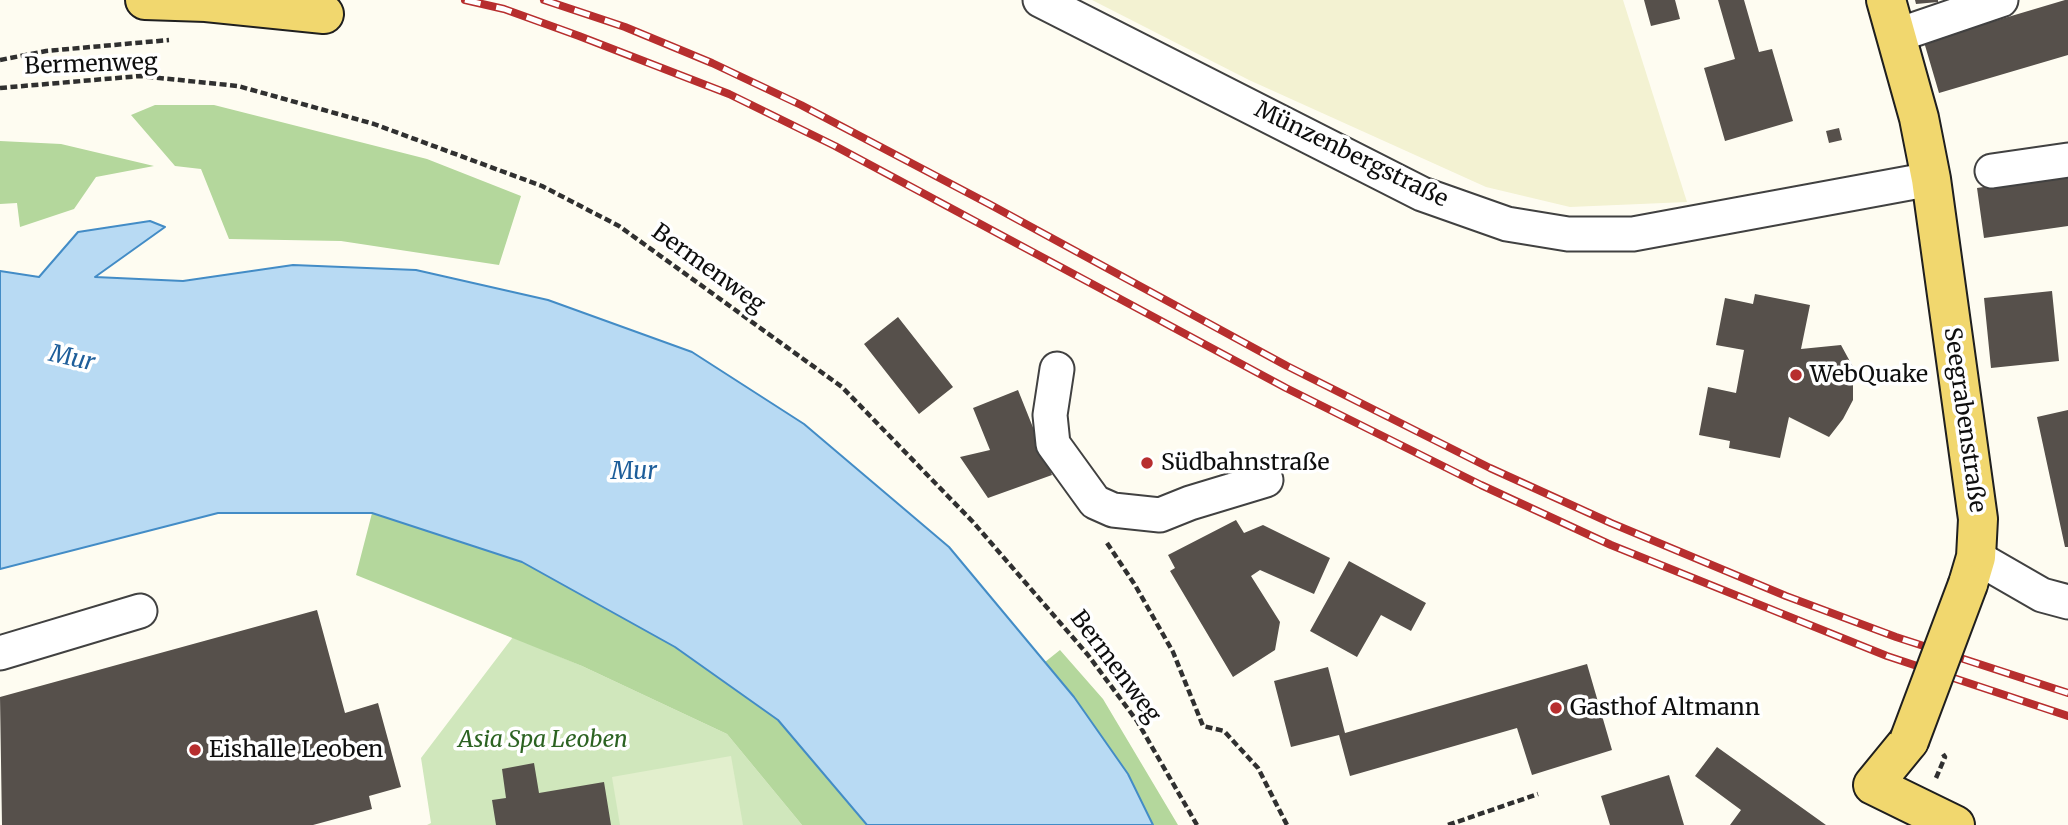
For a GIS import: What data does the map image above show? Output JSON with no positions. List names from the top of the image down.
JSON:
{
  "streets": {
    "main road": ["Seegrabenstraße"],
    "street": ["Münzenbergstraße"],
    "path": ["Bermenweg"]
  },
  "crossings": [
    ["Münzenbergstraße", "Seegrabenstraße"]
  ],
  "water": ["Mur"],
  "parks": ["Asia Spa Leoben"],
  "places": [
    "WebQuake",
    "Südbahnstraße",
    "Gasthof Altmann",
    "Eishalle Leoben"
  ]
}
